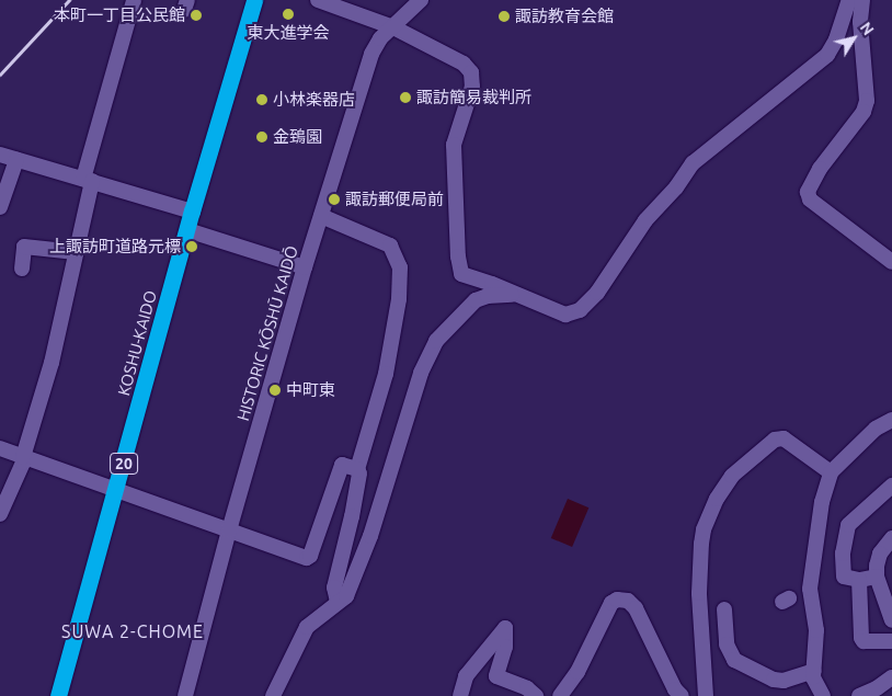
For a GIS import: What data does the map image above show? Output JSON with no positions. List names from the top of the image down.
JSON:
{
  "streets": {
    "highway": ["KOSHU-KAIDO", "20"],
    "street": ["HISTORIC KŌSHŪ KAIDŌ"]
  },
  "districts": ["SUWA 2-CHOME"],
  "places": [
    "東大進学会",
    "本町一丁目公民館",
    "諏訪教育会館",
    "諏訪簡易裁判所",
    "小林楽器店",
    "金鵄園",
    "諏訪郵便局前",
    "上諏訪町道路元標",
    "中町東"
  ],
  "north": "top right"
}
